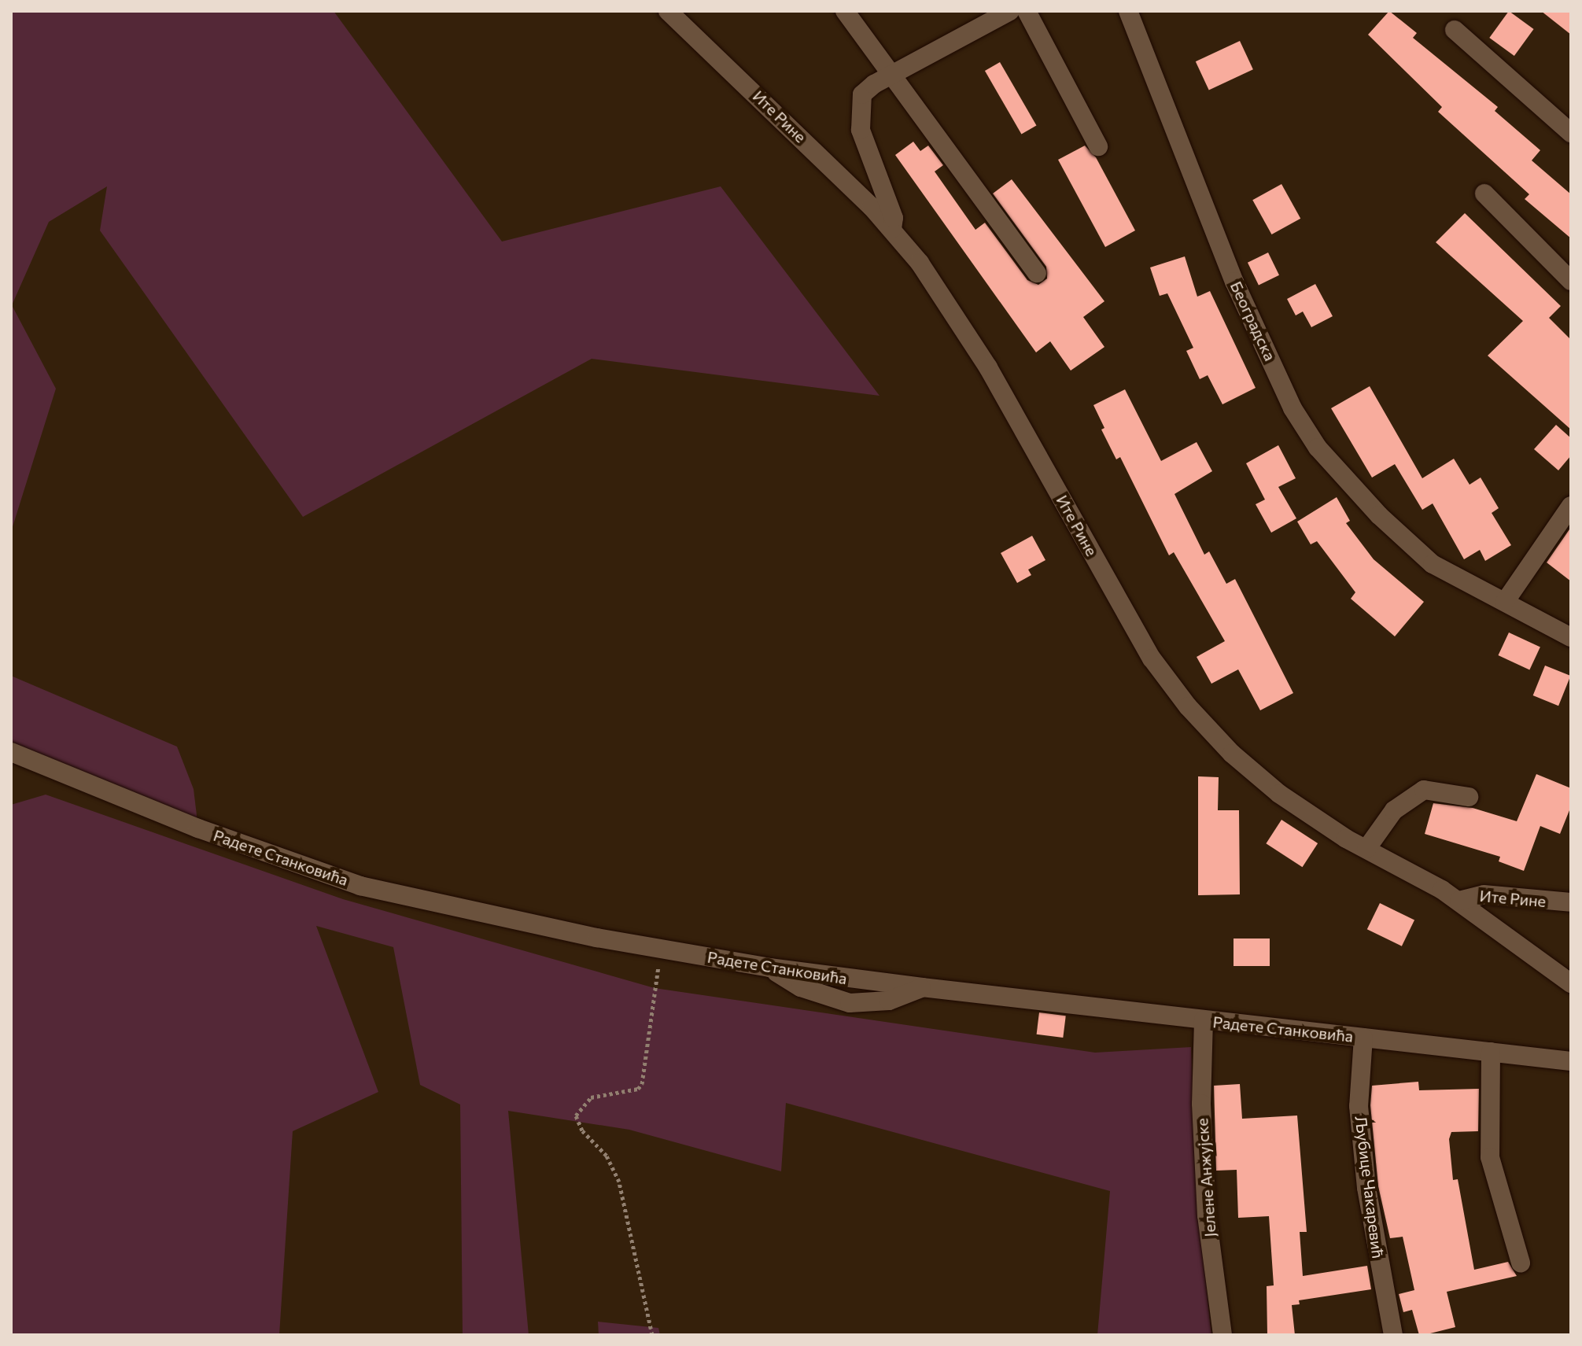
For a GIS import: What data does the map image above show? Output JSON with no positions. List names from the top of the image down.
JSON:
{
  "streets": {
    "street": [
      "Ите Рине",
      "Београдска",
      "Радете Станковића",
      "Јелене Анжујске",
      "Љубице Чакаревић"
    ]
  },
  "crossings": [
    ["Радете Станковића", "Јелене Анжујске"],
    ["Радете Станковића", "Љубице Чакаревић"]
  ]
}
